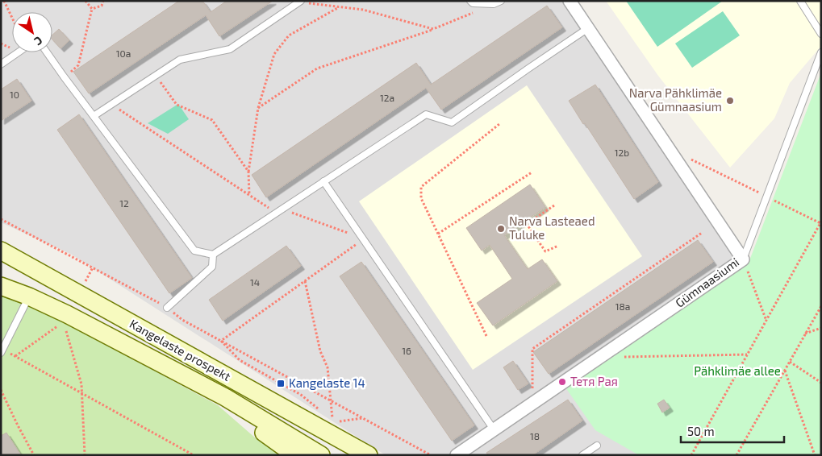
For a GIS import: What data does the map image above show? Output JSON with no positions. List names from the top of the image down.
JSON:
{
  "streets": {
    "main road": ["Kangelaste prospekt"],
    "street": ["Gümnaasiumi"]
  },
  "parks": ["Pähklimäe allee"],
  "places": {
    "other": ["Narva Pähklimäe Gümnaasium", "Narva Lasteaed Tuluke", "Тетя Рая"],
    "transit": ["Kangelaste 14"]
  },
  "house_numbers": [
    "10a",
    "10",
    "12a",
    "12b",
    "12",
    "14",
    "18a",
    "16",
    "18"
  ],
  "scale_bar": "50 m",
  "north": "bottom right"
}
